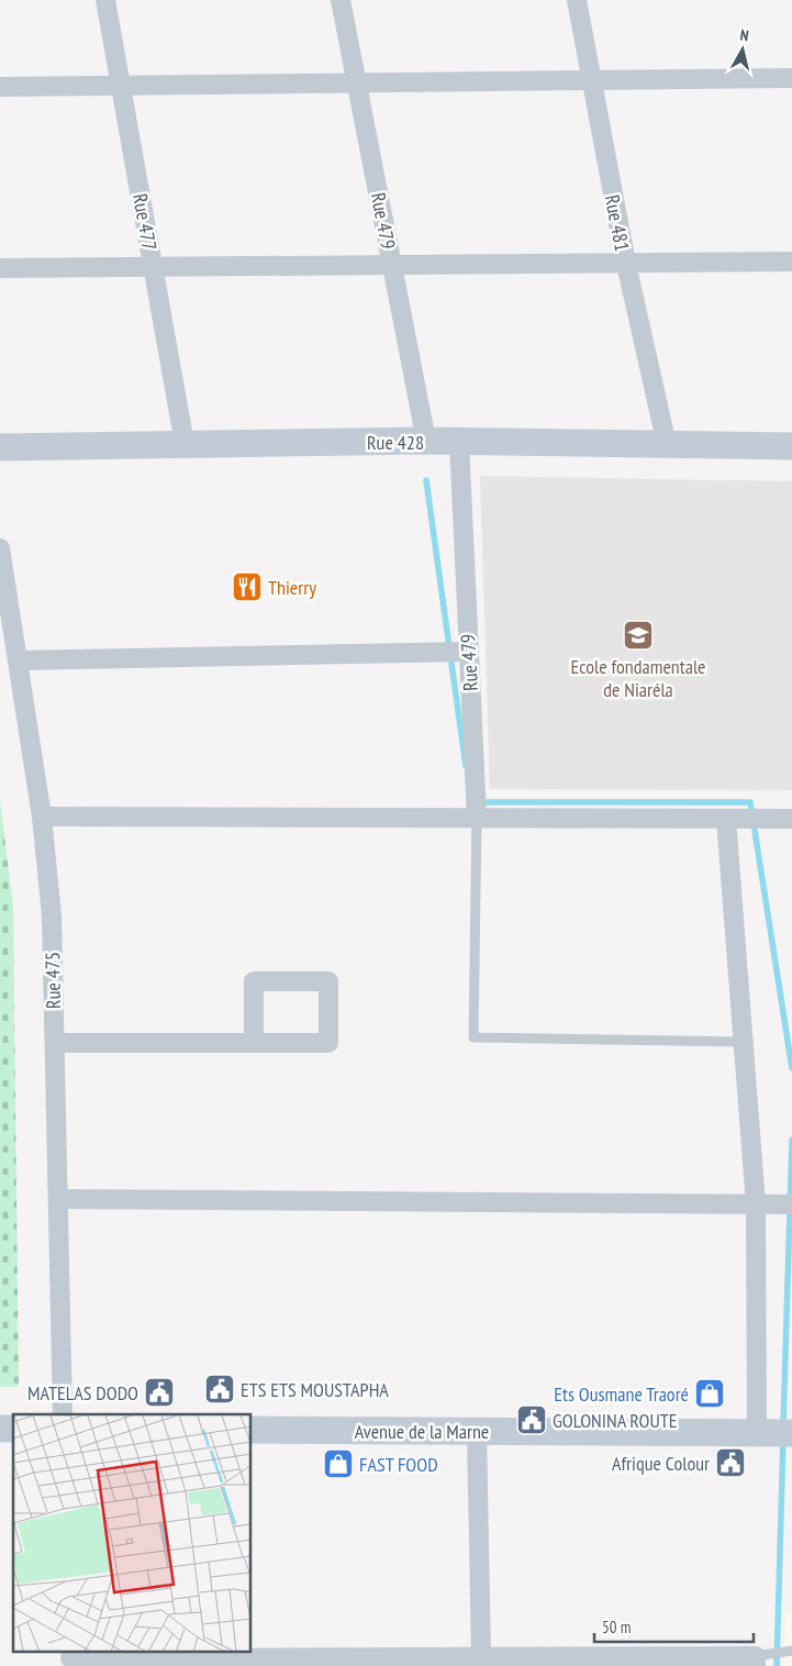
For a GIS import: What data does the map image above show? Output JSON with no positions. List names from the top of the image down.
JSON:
{
  "streets": {
    "street": [
      "Rue 479",
      "Rue 477",
      "Rue 481",
      "Rue 428",
      "Rue 475",
      "Avenue de la Marne"
    ]
  },
  "crossings": [
    ["Rue 479", "Rue 428"],
    ["Rue 477", "Rue 428"],
    ["Rue 481", "Rue 428"]
  ],
  "places": {
    "restaurant": ["Thierry"],
    "school or university": ["Ecole fondamentale de Niaréla"],
    "public building": [
      "ETS ETS MOUSTAPHA",
      "MATELAS DODO",
      "GOLONINA ROUTE",
      "Afrique Colour"
    ],
    "shop": ["Ets Ousmane Traoré", "FAST FOOD"]
  },
  "scale_bar": "50 m",
  "north": "top"
}
